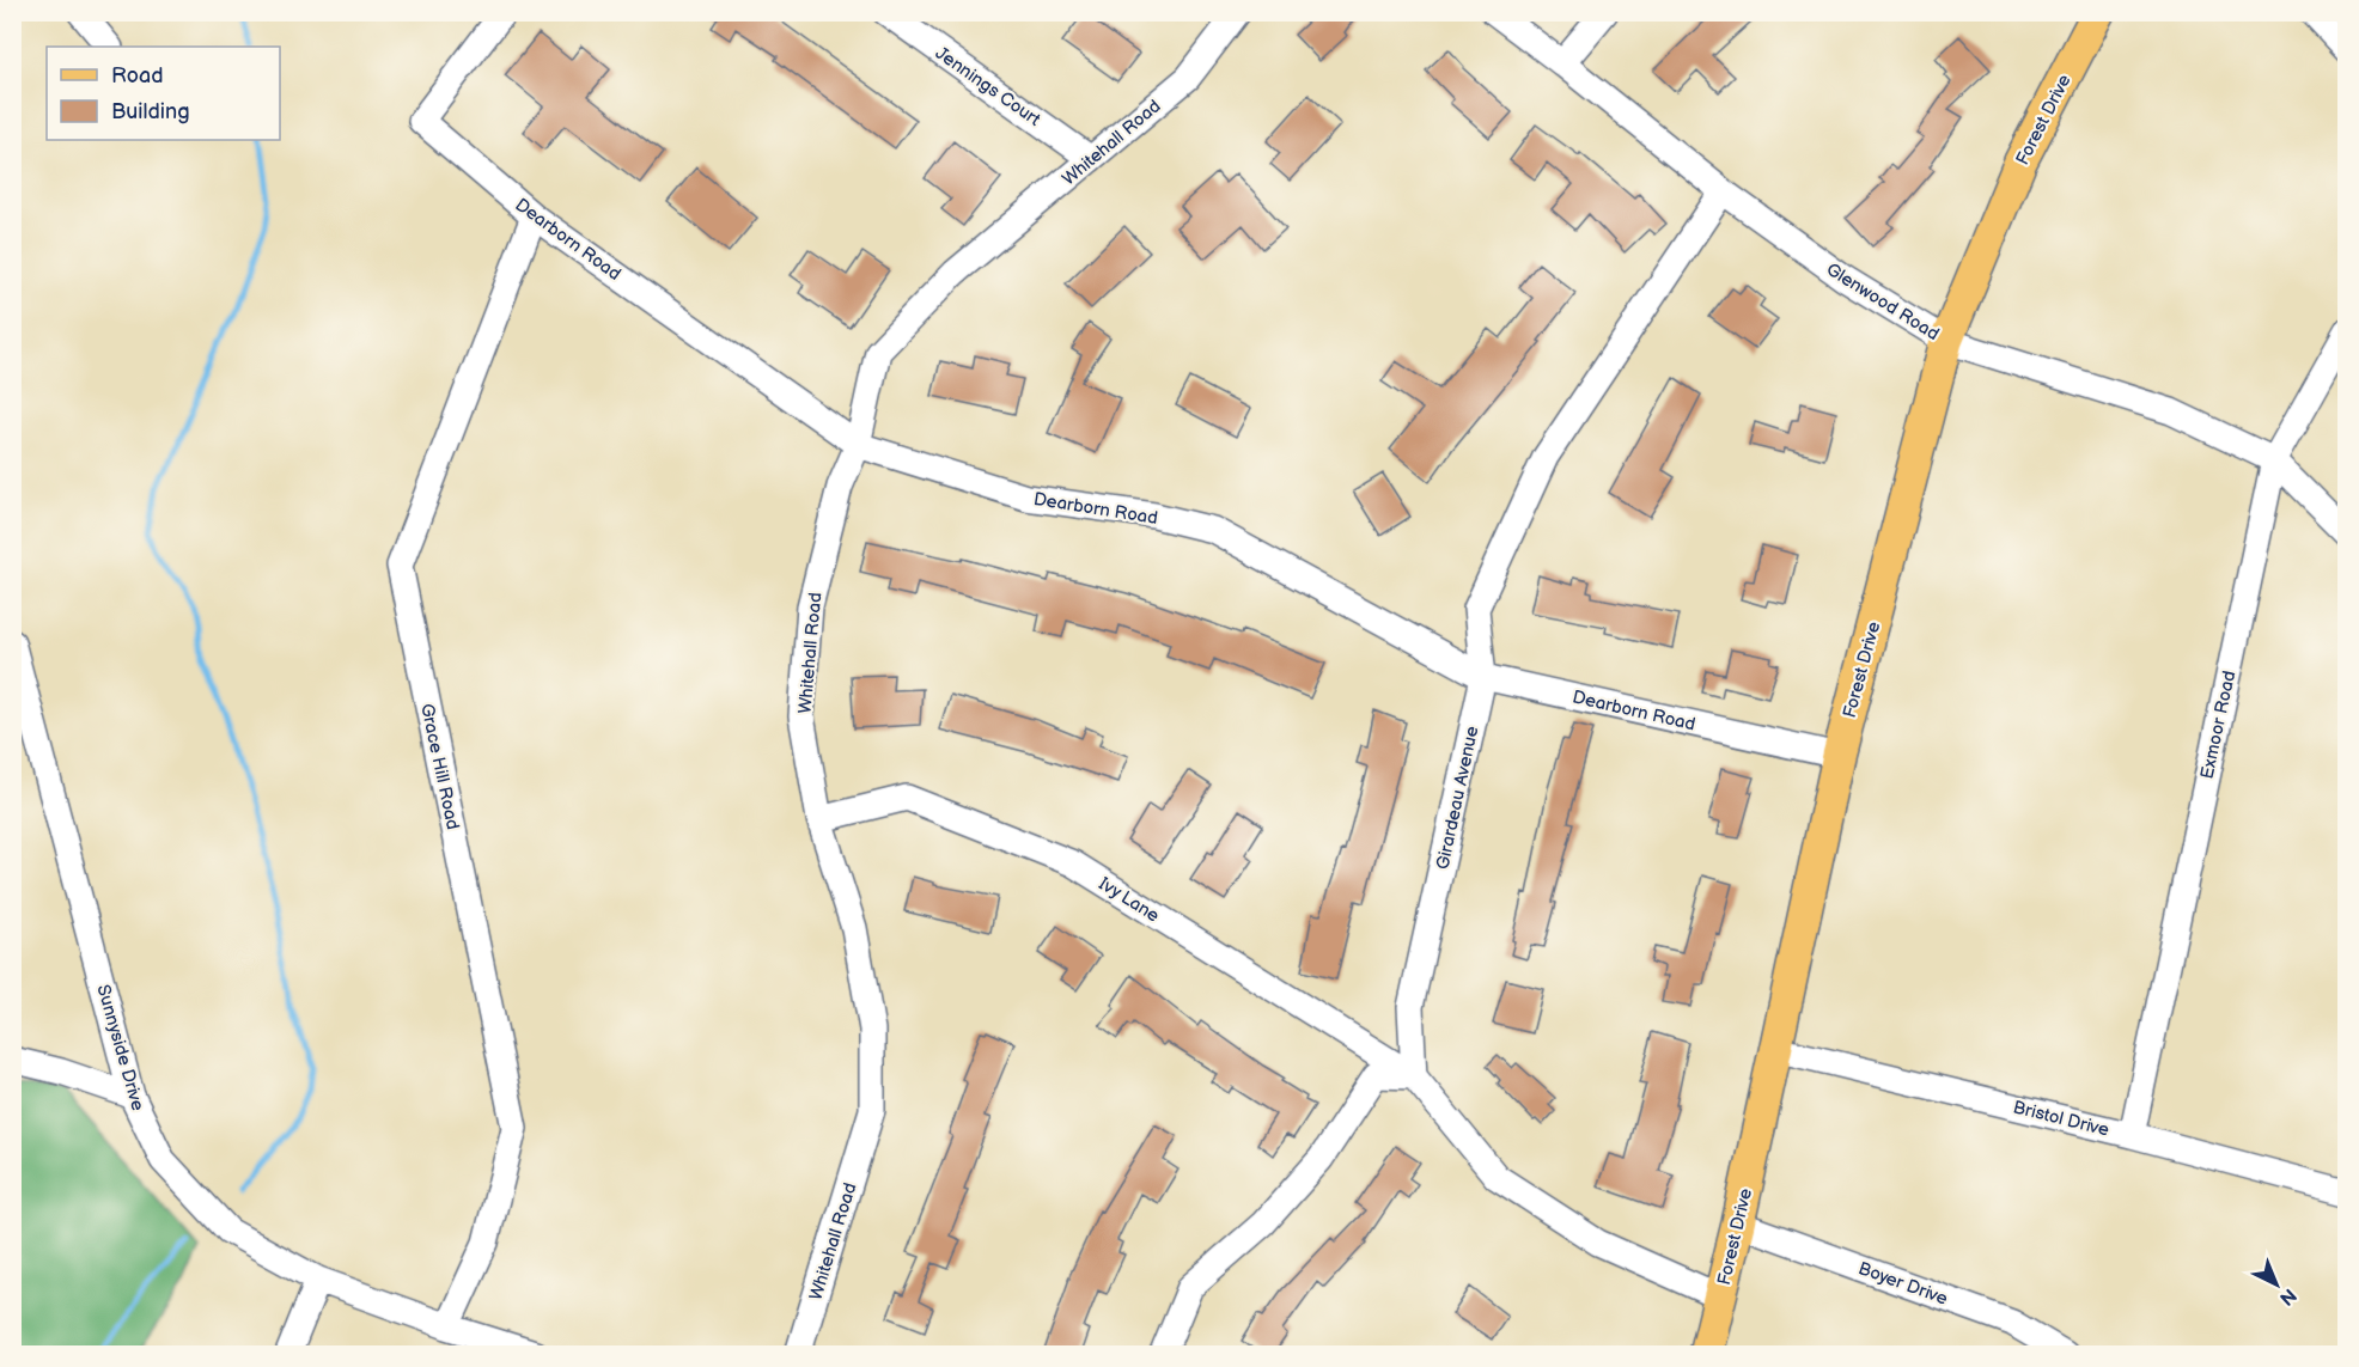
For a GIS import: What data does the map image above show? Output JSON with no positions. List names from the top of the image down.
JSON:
{
  "streets": {
    "main road": ["Forest Drive"],
    "street": [
      "Jennings Court",
      "Whitehall Road",
      "Dearborn Road",
      "Glenwood Road",
      "Exmoor Road",
      "Grace Hill Road",
      "Girardeau Avenue",
      "Ivy Lane",
      "Sunnyside Drive",
      "Bristol Drive",
      "Boyer Drive"
    ]
  },
  "crossings": [
    ["Jennings Court", "Whitehall Road"],
    ["Forest Drive", "Dearborn Road"],
    ["Forest Drive", "Glenwood Road"],
    ["Forest Drive", "Ivy Lane"],
    ["Forest Drive", "Bristol Drive"],
    ["Forest Drive", "Boyer Drive"],
    ["Whitehall Road", "Dearborn Road"],
    ["Whitehall Road", "Ivy Lane"],
    ["Dearborn Road", "Grace Hill Road"],
    ["Dearborn Road", "Girardeau Avenue"],
    ["Glenwood Road", "Exmoor Road"],
    ["Glenwood Road", "Girardeau Avenue"],
    ["Exmoor Road", "Bristol Drive"],
    ["Grace Hill Road", "Sunnyside Drive"],
    ["Girardeau Avenue", "Ivy Lane"]
  ],
  "legend": ["Road", "Building"],
  "north": "bottom right"
}
